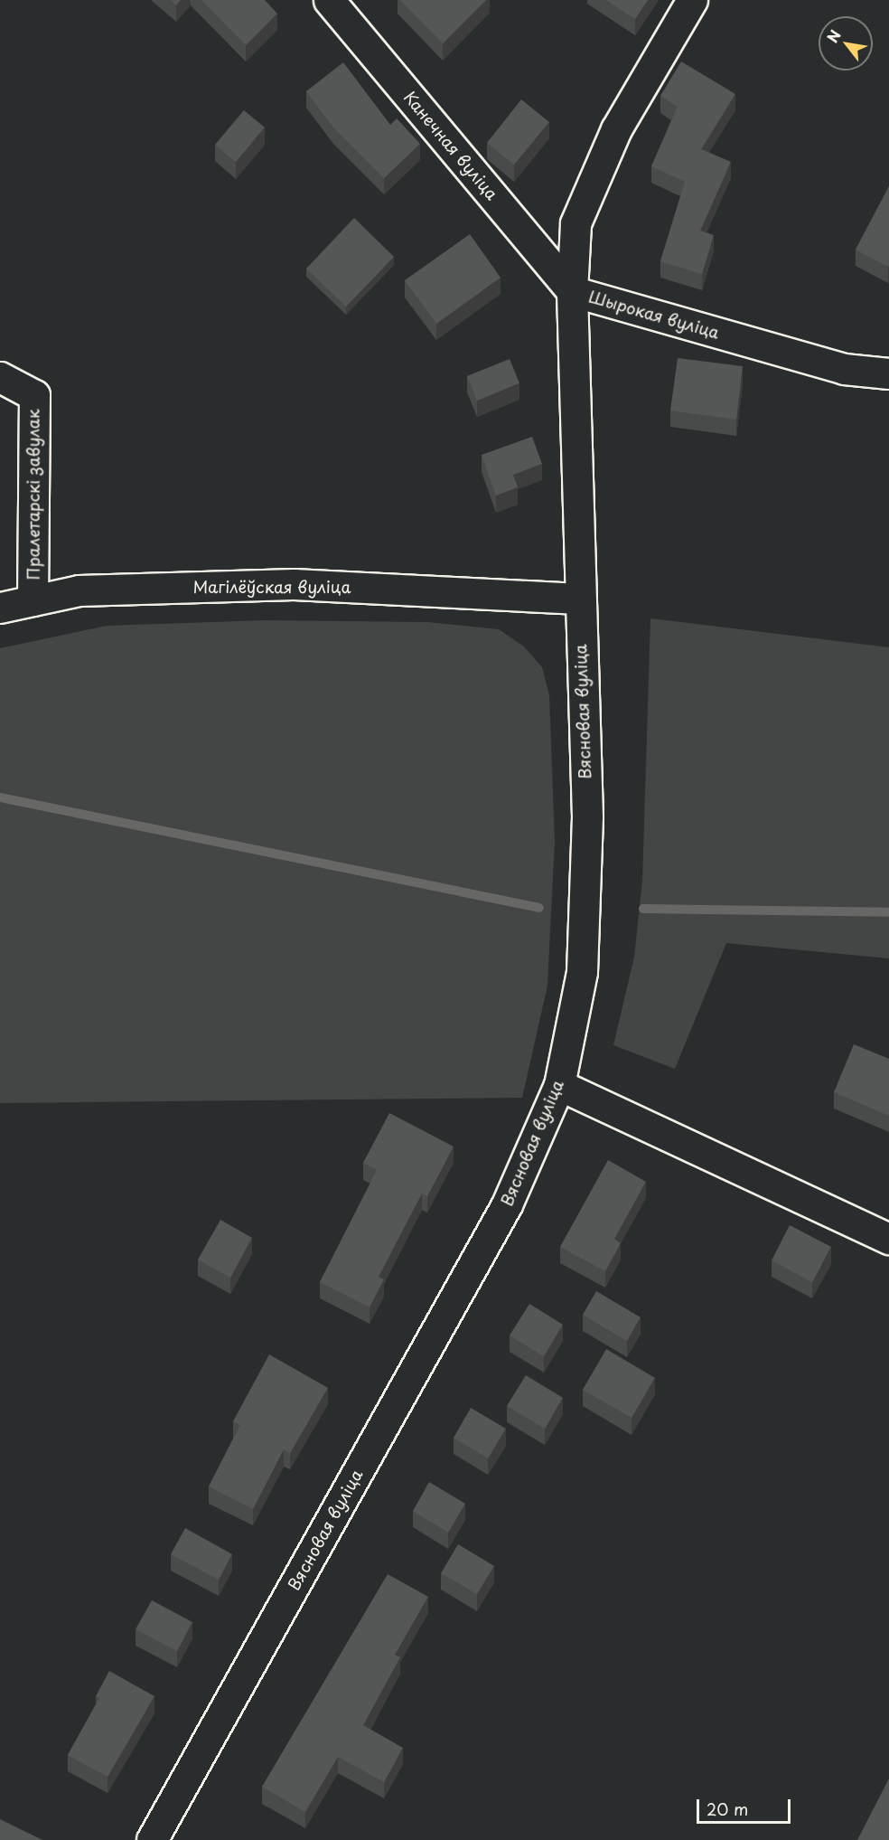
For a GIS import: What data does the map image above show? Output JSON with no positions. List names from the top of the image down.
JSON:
{
  "streets": {
    "street": [
      "Канечная вуліца",
      "Шырокая вуліца",
      "Пралетарскі завулак",
      "Магілёўская вуліца",
      "Вясновая вуліца"
    ]
  },
  "crossings": [
    ["Канечная вуліца", "Шырокая вуліца"],
    ["Канечная вуліца", "Вясновая вуліца"],
    ["Шырокая вуліца", "Вясновая вуліца"],
    ["Пралетарскі завулак", "Магілёўская вуліца"],
    ["Магілёўская вуліца", "Вясновая вуліца"]
  ],
  "scale_bar": "20 m",
  "north": "top left"
}
